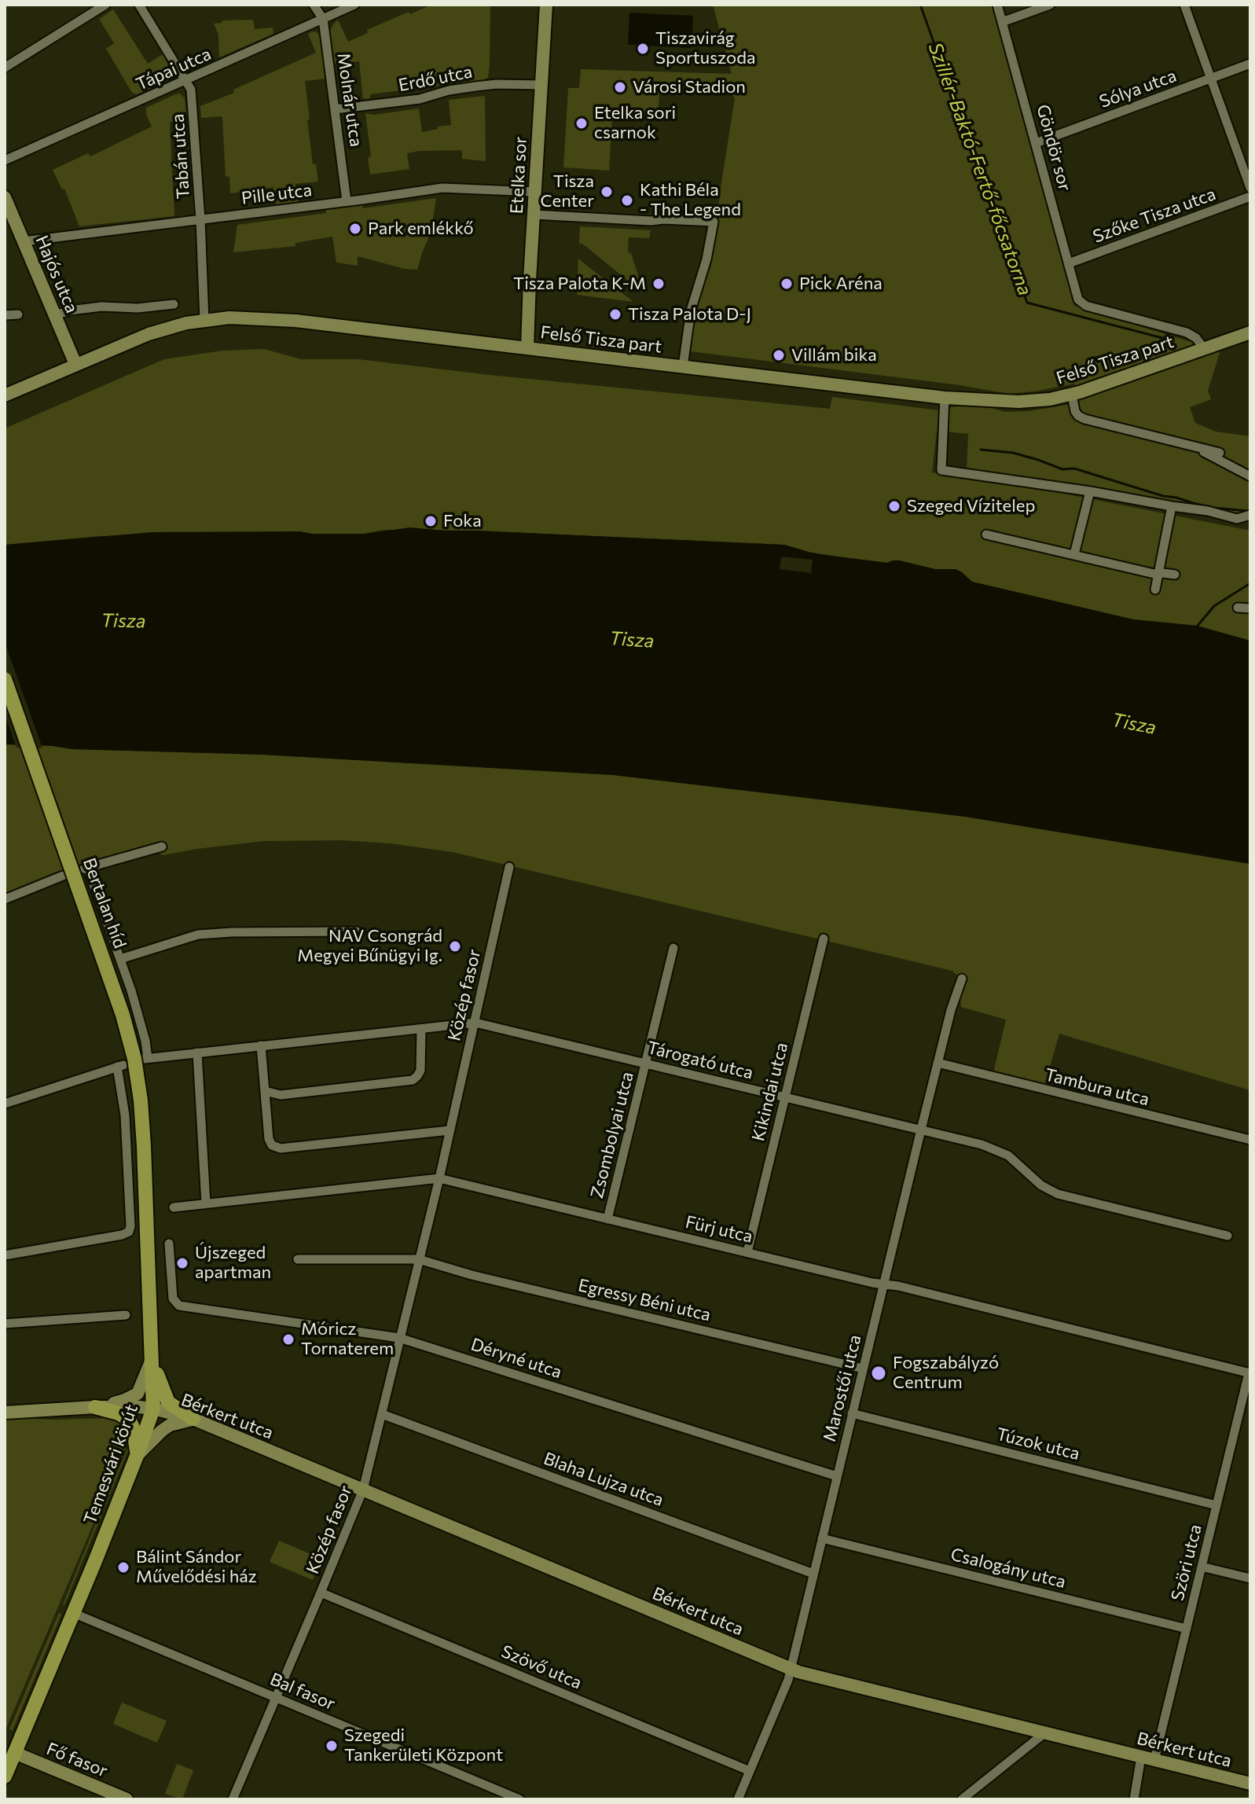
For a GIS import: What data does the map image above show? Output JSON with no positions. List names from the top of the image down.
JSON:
{
  "streets": {
    "main road": ["Bertalan híd", "Temesvári körút"],
    "street": [
      "Tápai utca",
      "Erdő utca",
      "Sólya utca",
      "Molnár utca",
      "Göndör sor",
      "Tabán utca",
      "Etelka sor",
      "Pille utca",
      "Szőke Tisza utca",
      "Hajós utca",
      "Felső Tisza part",
      "Közép fasor",
      "Tárogató utca",
      "Tambura utca",
      "Kikindai utca",
      "Zsombolyai utca",
      "Fürj utca",
      "Egressy Béni utca",
      "Déryné utca",
      "Marostői utca",
      "Bérkert utca",
      "Túzok utca",
      "Blaha Lujza utca",
      "Szöri utca",
      "Csalogány utca",
      "Szövő utca",
      "Bal fasor",
      "Fő fasor"
    ]
  },
  "crossings": [
    ["Tápai utca", "Molnár utca"],
    ["Tápai utca", "Tabán utca"],
    ["Erdő utca", "Molnár utca"],
    ["Erdő utca", "Etelka sor"],
    ["Sólya utca", "Göndör sor"],
    ["Molnár utca", "Pille utca"],
    ["Göndör sor", "Szőke Tisza utca"],
    ["Göndör sor", "Felső Tisza part"],
    ["Tabán utca", "Pille utca"],
    ["Tabán utca", "Felső Tisza part"],
    ["Etelka sor", "Pille utca"],
    ["Etelka sor", "Felső Tisza part"],
    ["Pille utca", "Hajós utca"],
    ["Hajós utca", "Felső Tisza part"],
    ["Bertalan híd", "Temesvári körút"],
    ["Közép fasor", "Tárogató utca"],
    ["Közép fasor", "Fürj utca"],
    ["Közép fasor", "Egressy Béni utca"],
    ["Közép fasor", "Déryné utca"],
    ["Közép fasor", "Bérkert utca"],
    ["Közép fasor", "Blaha Lujza utca"],
    ["Közép fasor", "Szövő utca"],
    ["Közép fasor", "Bal fasor"],
    ["Tárogató utca", "Kikindai utca"],
    ["Tárogató utca", "Zsombolyai utca"],
    ["Tárogató utca", "Marostői utca"],
    ["Tambura utca", "Marostői utca"],
    ["Kikindai utca", "Fürj utca"],
    ["Zsombolyai utca", "Fürj utca"],
    ["Fürj utca", "Marostői utca"],
    ["Fürj utca", "Szöri utca"],
    ["Egressy Béni utca", "Marostői utca"],
    ["Déryné utca", "Marostői utca"],
    ["Marostői utca", "Bérkert utca"],
    ["Marostői utca", "Túzok utca"],
    ["Marostői utca", "Blaha Lujza utca"],
    ["Marostői utca", "Csalogány utca"],
    ["Marostői utca", "Szövő utca"],
    ["Bérkert utca", "Temesvári körút"],
    ["Bérkert utca", "Szöri utca"],
    ["Túzok utca", "Szöri utca"],
    ["Temesvári körút", "Bal fasor"],
    ["Temesvári körút", "Fő fasor"],
    ["Szöri utca", "Csalogány utca"]
  ],
  "water": ["Szillér-Baktó-Fertő-főcsatorna", "Tisza"],
  "places": [
    "Tiszavirág Sportuszoda",
    "Városi Stadion",
    "Etelka sori csarnok",
    "Tisza Center",
    "Kathi Béla - The Legend",
    "Park emlékkő",
    "Tisza Palota K-M",
    "Pick Aréna",
    "Tisza Palota D-J",
    "Villám bika",
    "Szeged Vízitelep",
    "Foka",
    "NAV Csongrád Megyei Bűnügyi Ig.",
    "Újszeged apartman",
    "Móricz Tornaterem",
    "Fogszabályzó Centrum",
    "Bálint Sándor Művelődési ház",
    "Szegedi Tankerületi Központ"
  ]
}
